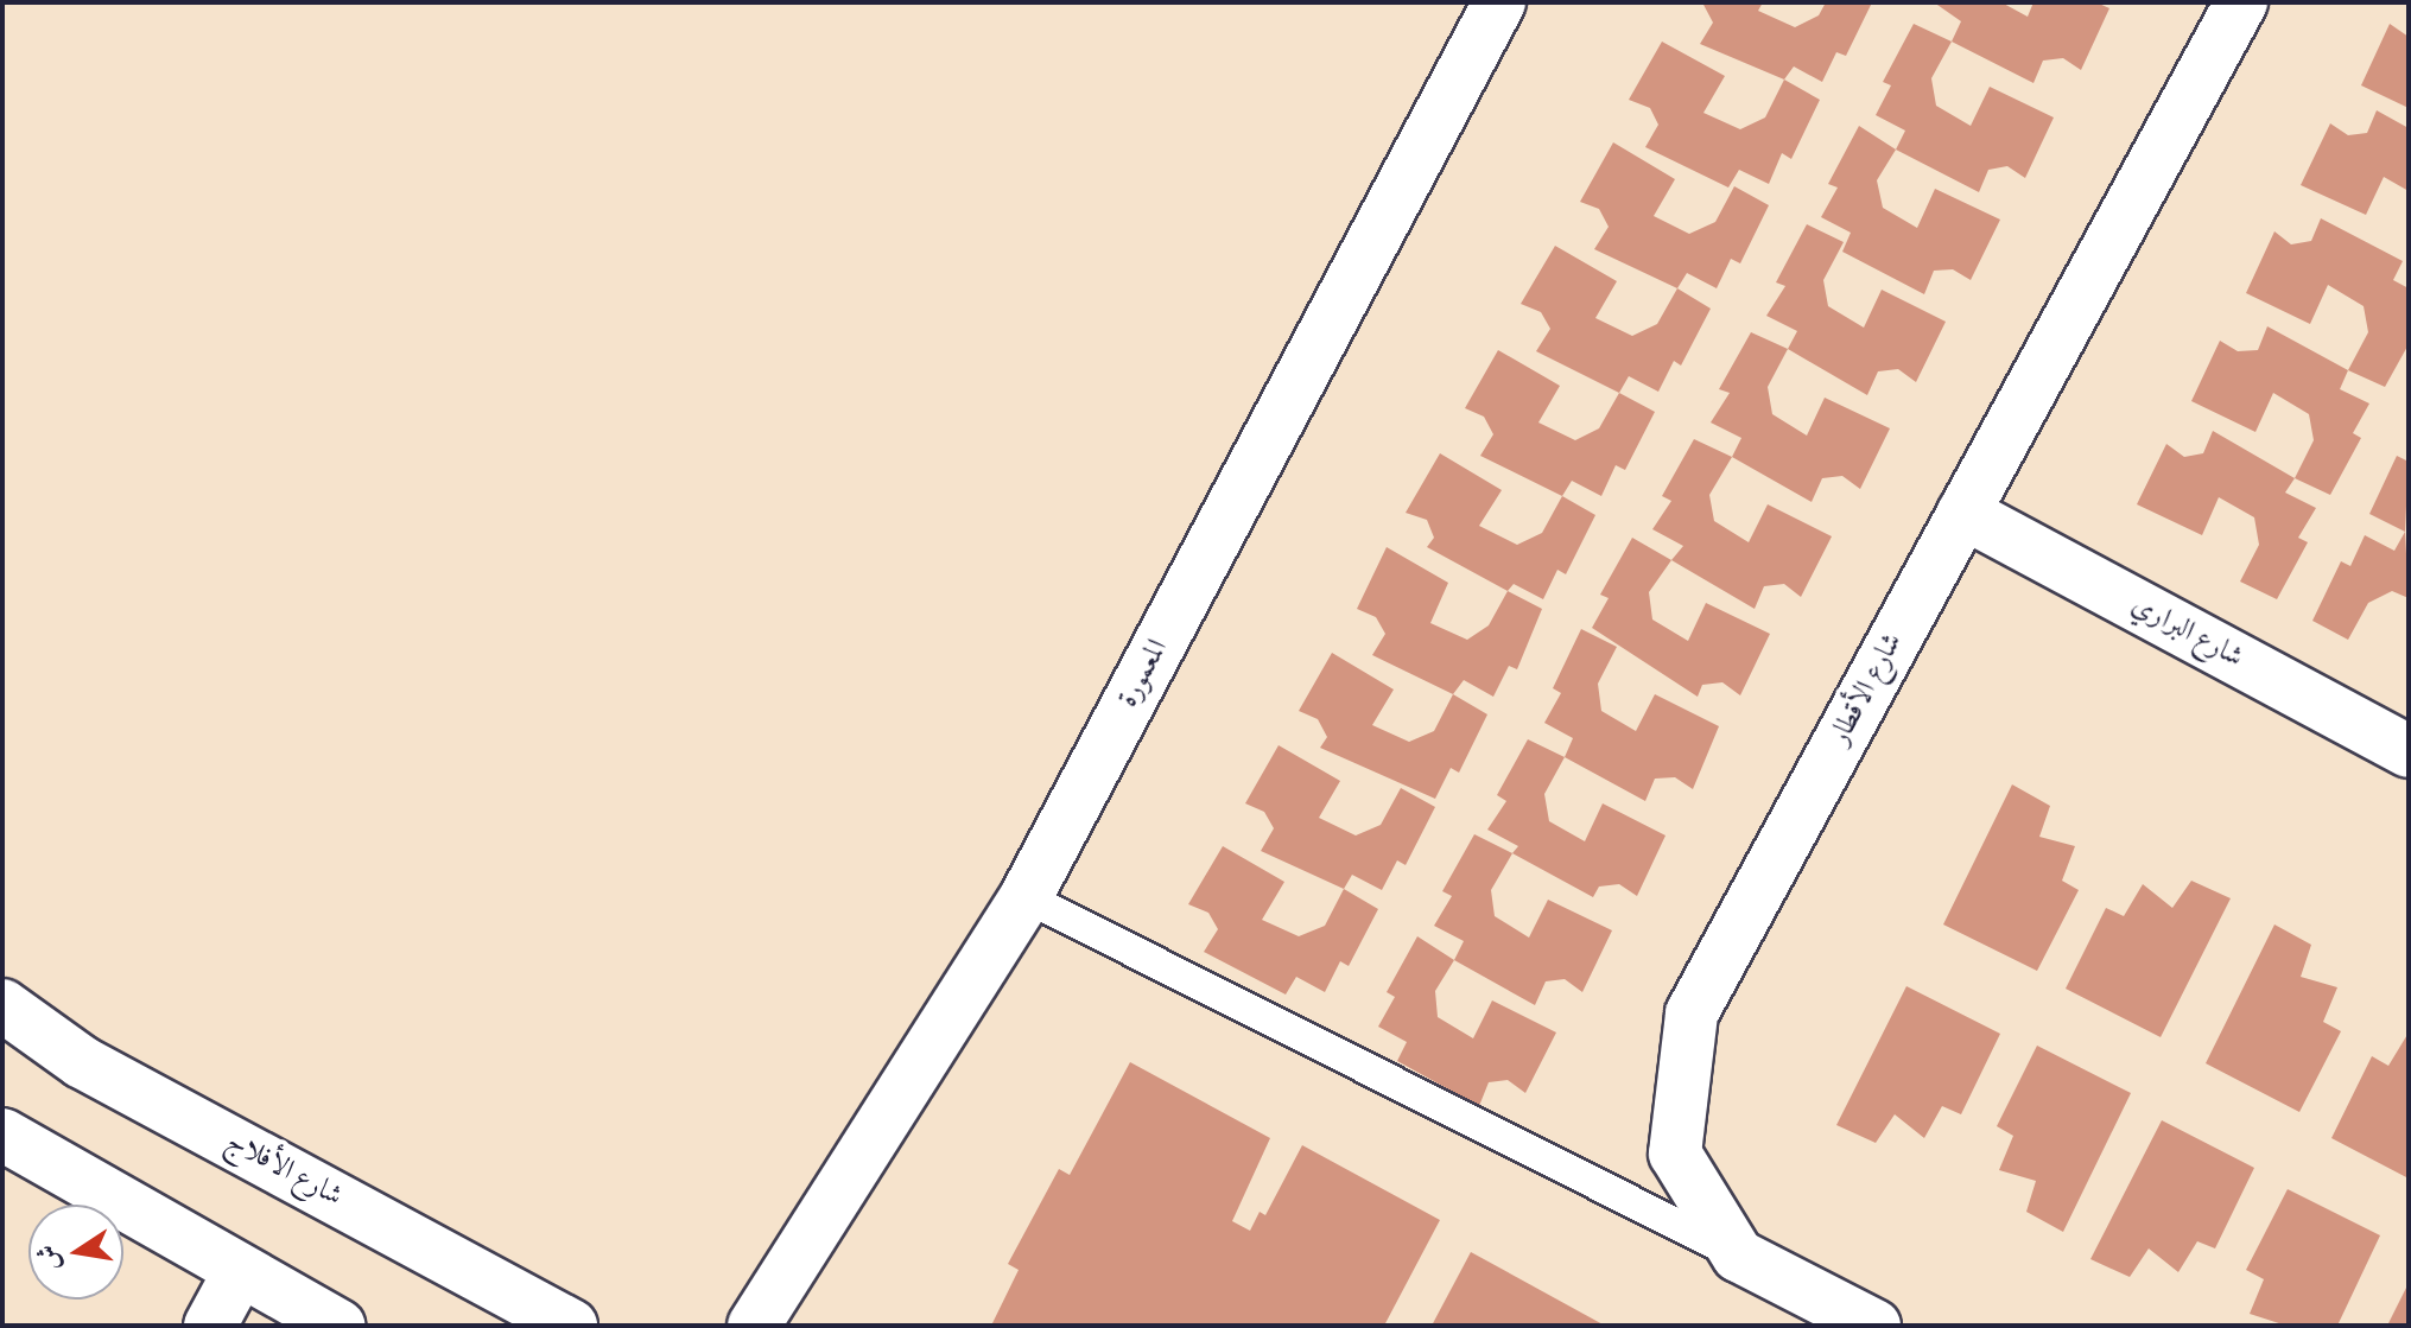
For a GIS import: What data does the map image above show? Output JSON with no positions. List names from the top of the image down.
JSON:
{
  "streets": {
    "street": [
      "شارع البراري",
      "المعمورة",
      "شارع الأقطار",
      "شارع الأفلاج"
    ]
  },
  "crossings": [
    ["شارع البراري", "شارع الأقطار"]
  ],
  "north": "left"
}
